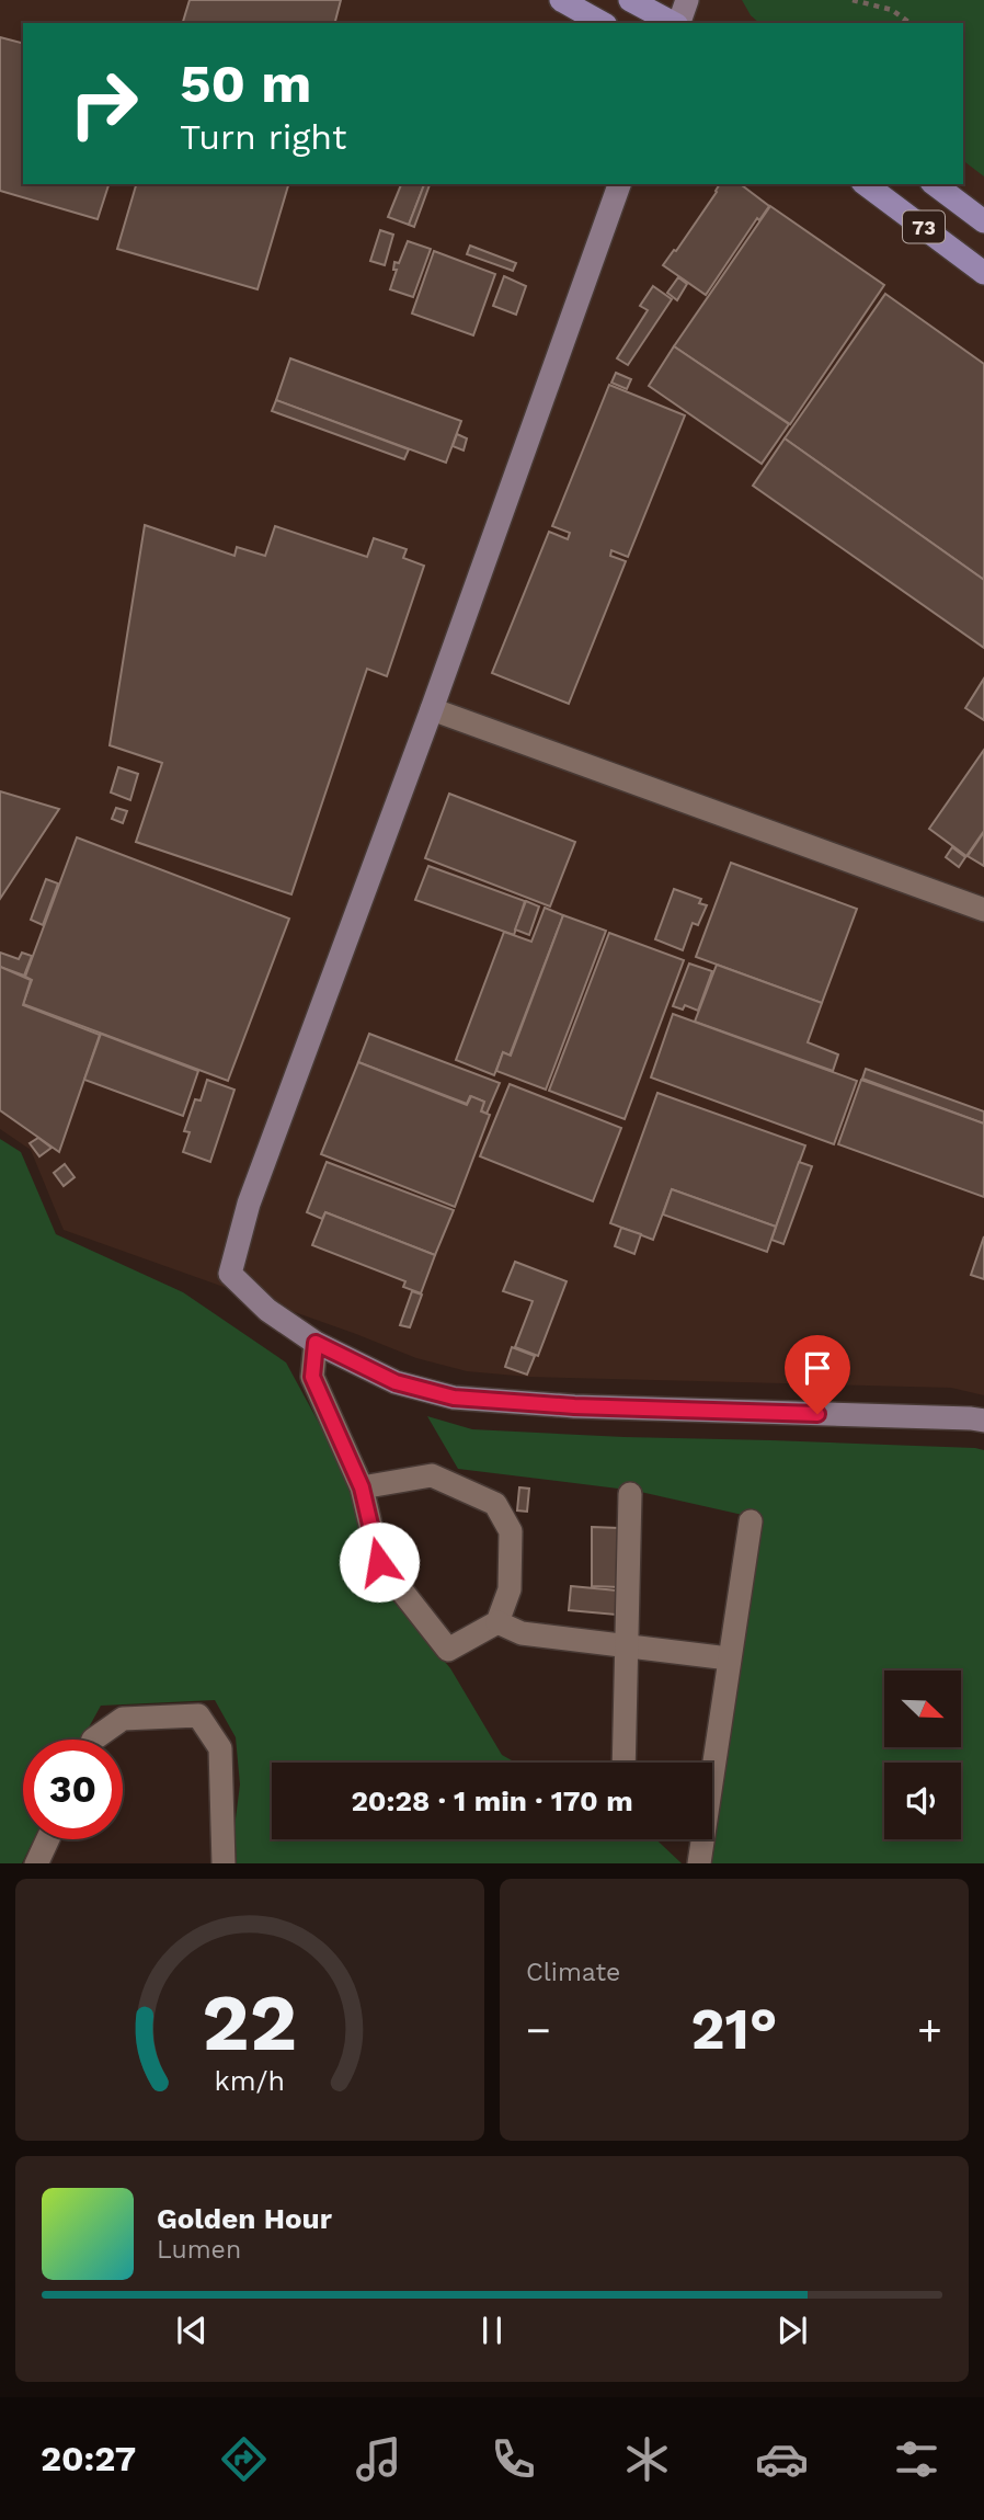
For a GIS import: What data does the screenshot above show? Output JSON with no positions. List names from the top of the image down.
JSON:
{
  "streets": {
    "main road": ["73"]
  },
  "north": "bottom right",
  "page": {
    "turn": ["50 m", "Turn right"],
    "limit": "30",
    "trip": "20:28 · 1 min · 170 m",
    "tile": "Climate",
    "heat": ["−", "21°", "+"],
    "song": ["Golden Hour", "Lumen"],
    "tabs": "20:27",
    "gauge": ["22", "km/h"]
  }
}
